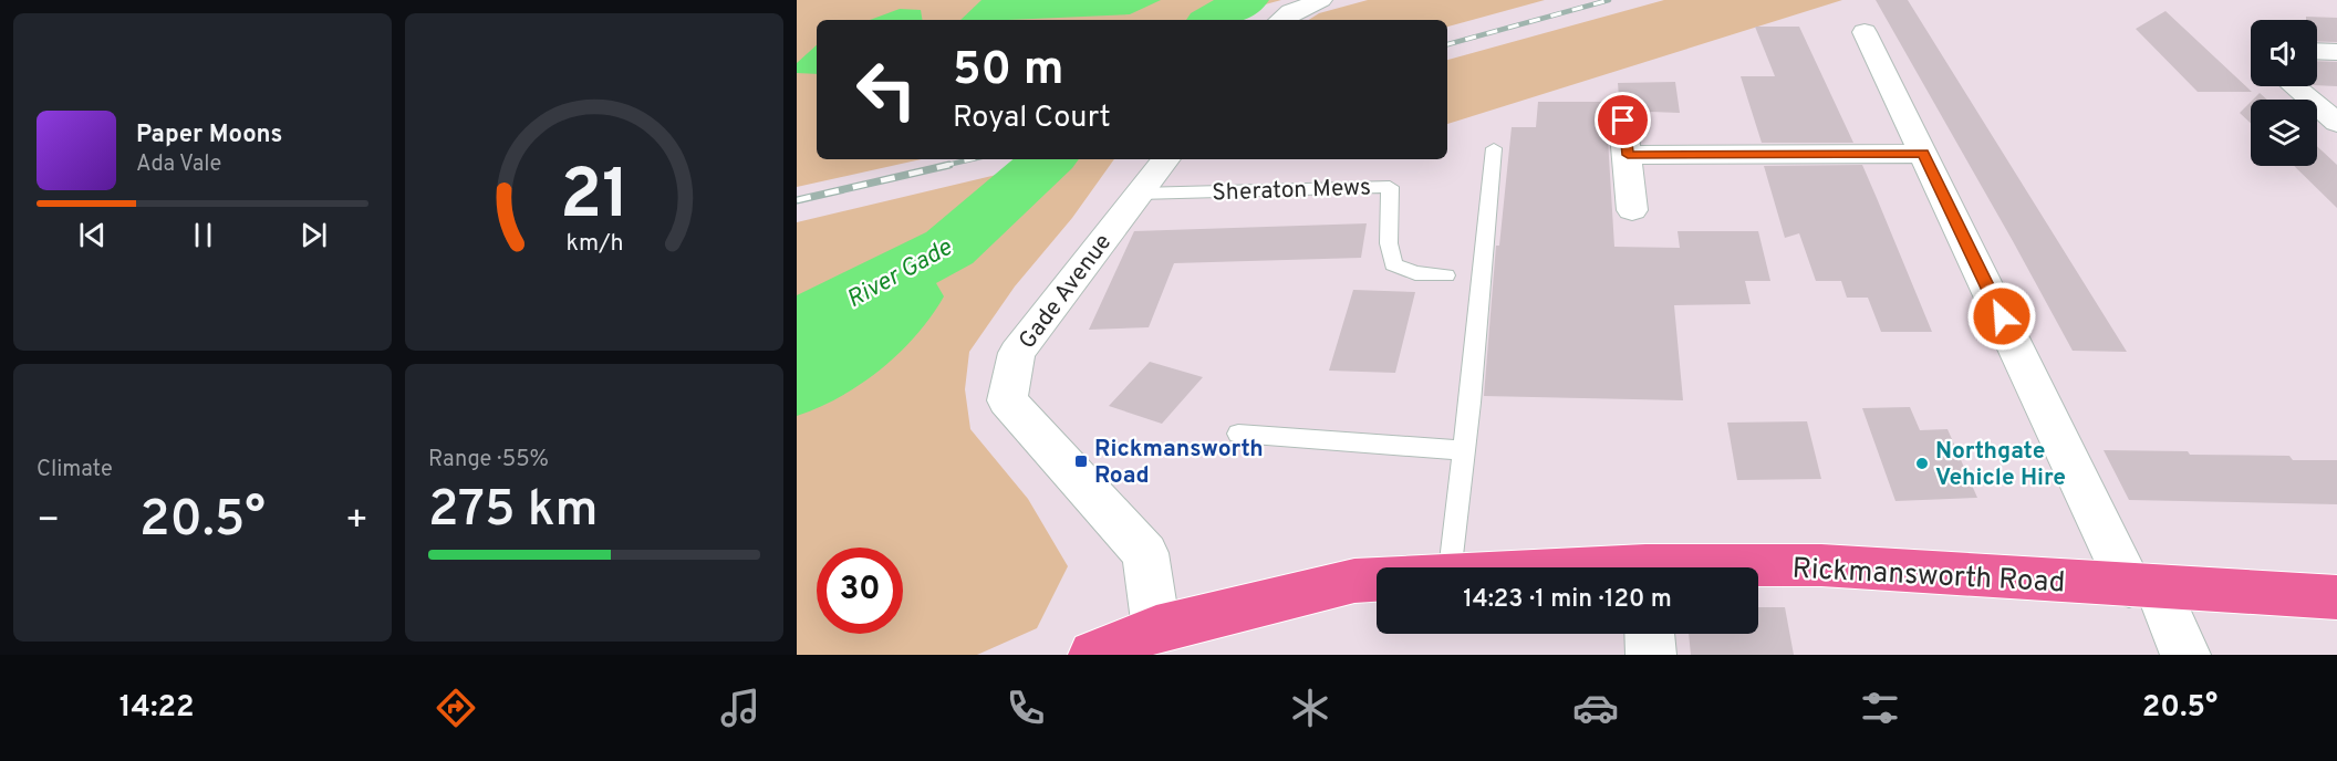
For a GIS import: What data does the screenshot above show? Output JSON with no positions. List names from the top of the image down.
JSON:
{
  "streets": {
    "main road": ["Rickmansworth Road"],
    "street": ["Gade Avenue"],
    "lane": ["Sheraton Mews"]
  },
  "crossings": [
    ["Sheraton Mews", "Gade Avenue"],
    ["Gade Avenue", "Rickmansworth Road"]
  ],
  "water": ["River Gade"],
  "places": {
    "transit": ["Rickmansworth Road"],
    "other": ["Northgate Vehicle Hire"]
  },
  "page": {
    "turn": ["50 m", "Royal Court"],
    "song": ["Paper Moons", "Ada Vale"],
    "tile": [
      "Climate",
      ["Range · 55%", "275 km"]
    ],
    "heat": ["−", "20.5°", "+"],
    "limit": "30",
    "trip": "14:23 · 1 min · 120 m",
    "tabs": ["14:22", "20.5°"],
    "gauge": ["21", "km/h"]
  }
}
